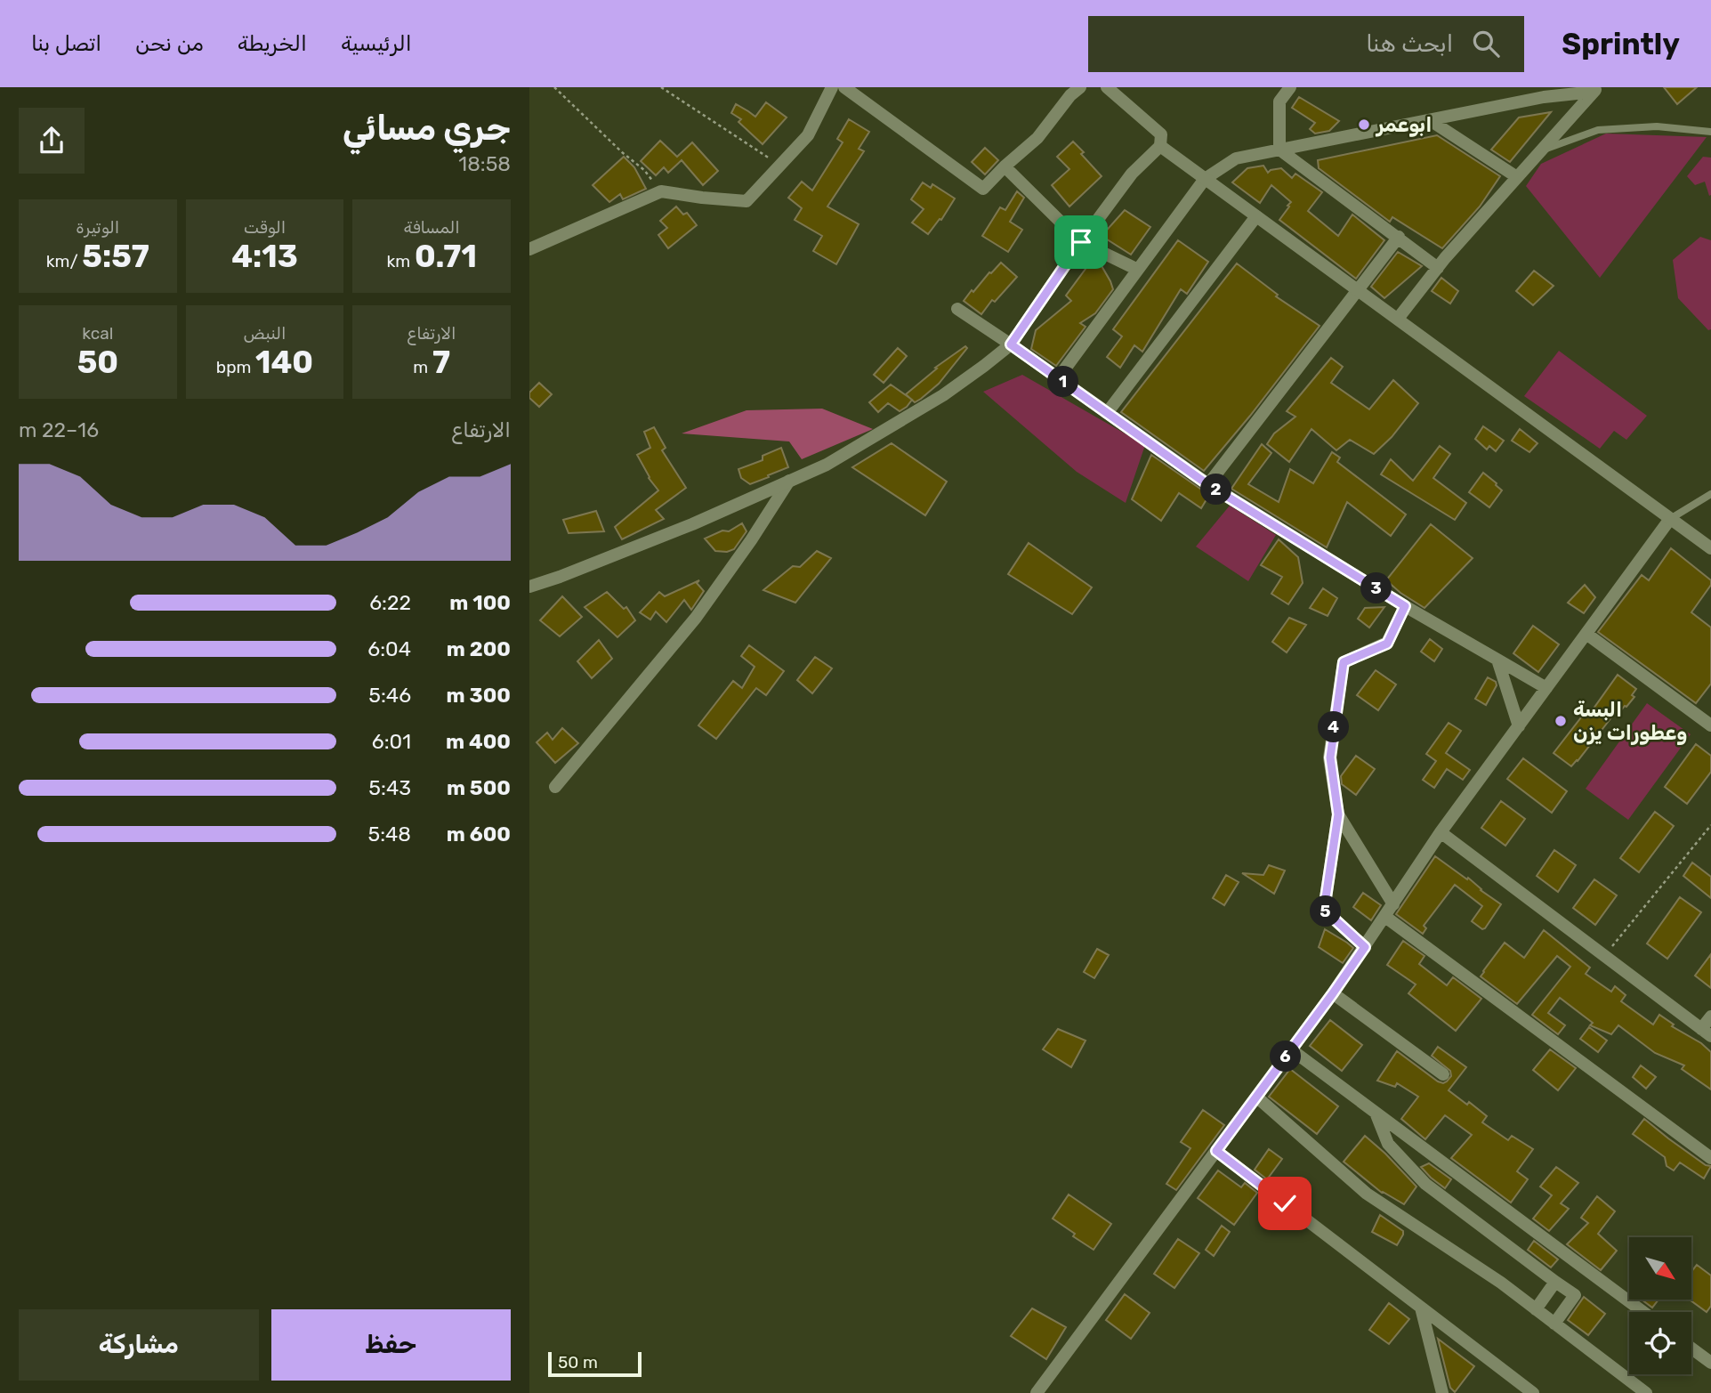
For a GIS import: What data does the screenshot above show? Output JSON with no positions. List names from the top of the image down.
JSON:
{
  "places": ["ابوعمر", "البسة وعطورات يزن"],
  "scale_bar": "50 m",
  "north": "bottom right",
  "page": {
    "header": "Sprintly",
    "search": "ابحث هنا",
    "nav": [
      "الرئيسية",
      "الخريطة",
      "من نحن",
      "اتصل بنا"
    ],
    "heading": ["جري مسائي", "18:58"],
    "stats": [
      ["المسافة", "0.71 km"],
      ["الوقت", "4:13"],
      ["الوتيرة", "5:57 /km"],
      ["الارتفاع", "7 m"],
      ["النبض", "140 bpm"],
      ["kcal", "50"]
    ],
    "pins": [
      "1",
      "2",
      "3",
      "4",
      "5",
      "6"
    ],
    "chart": ["الارتفاع", "16–22 m"],
    "list": [
      {
        "name": "100 m",
        "note": "6:22"
      },
      {
        "name": "200 m",
        "note": "6:04"
      },
      {
        "name": "300 m",
        "note": "5:46"
      },
      {
        "name": "400 m",
        "note": "6:01"
      },
      {
        "name": "500 m",
        "note": "5:43"
      },
      {
        "name": "600 m",
        "note": "5:48"
      }
    ],
    "buttons": ["حفظ", "مشاركة"],
    "scale": "50 m"
  }
}
